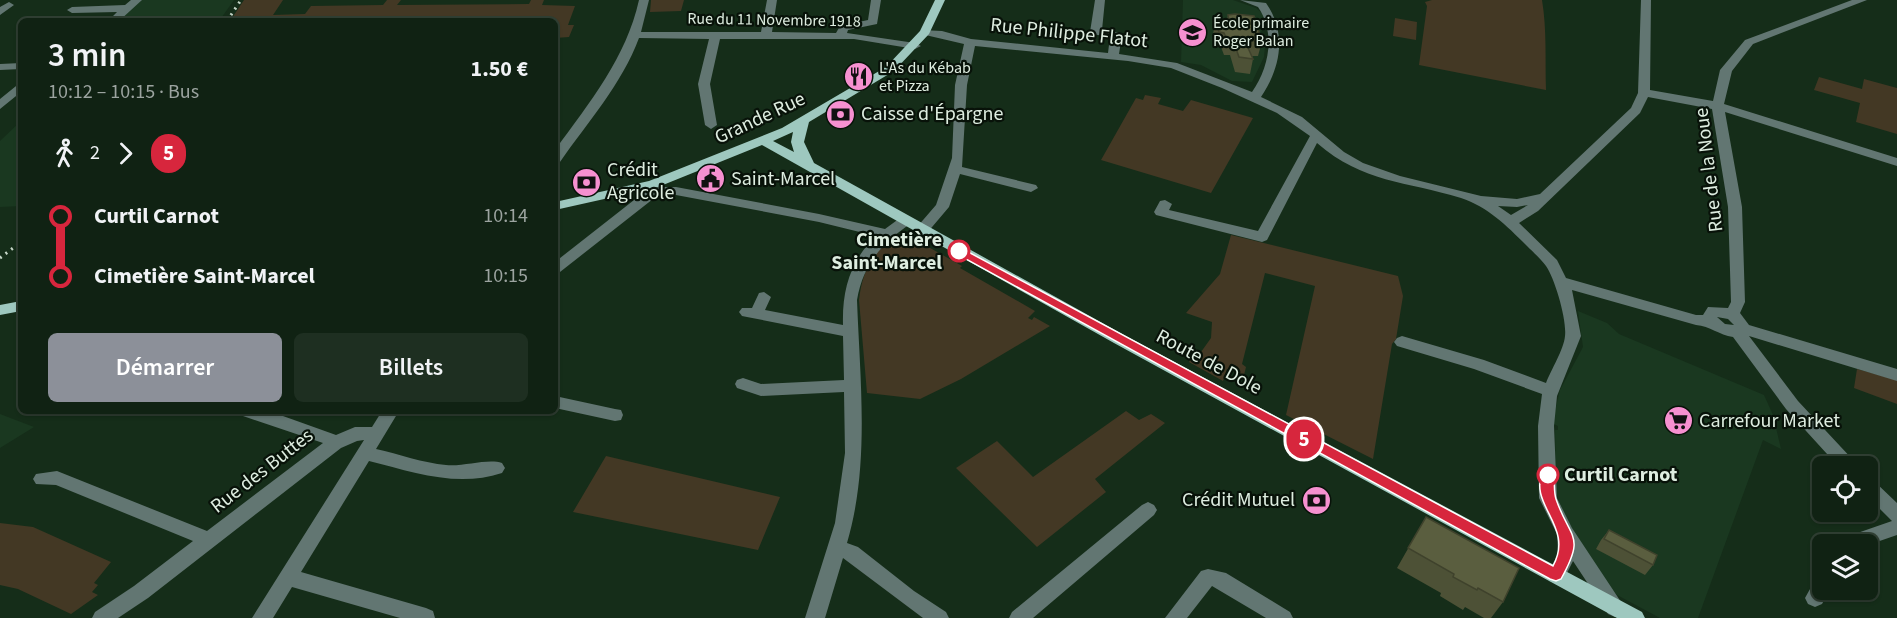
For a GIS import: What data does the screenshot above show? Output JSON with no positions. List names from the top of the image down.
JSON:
{
  "streets": {
    "main road": ["Grande Rue", "Route de Dole"],
    "street": [
      "Rue du 11 Novembre 1918",
      "Rue Philippe Flatot",
      "Rue de la Noue",
      "Rue des Buttes"
    ]
  },
  "crossings": [
    ["Rue du 11 Novembre 1918", "Grande Rue"],
    ["Rue Philippe Flatot", "Grande Rue"],
    ["Grande Rue", "Route de Dole"]
  ],
  "places": {
    "school or university": ["École primaire Roger Balan"],
    "restaurant": ["L'As du Kébab et Pizza"],
    "bank": ["Caisse d'Épargne", "Crédit Agricole", "Crédit Mutuel"],
    "public building": ["Saint-Marcel"],
    "other": ["Cimetière Saint-Marcel", "Curtil Carnot"],
    "supermarket": ["Carrefour Market"]
  },
  "lines": ["bus line 5"],
  "page": {
    "on_map": "5",
    "heading": ["3 min", "10:12 – 10:15 · Bus", "1.50 €"],
    "legs": ["2", "5"],
    "list": [
      {
        "name": "Curtil Carnot",
        "value": "10:14"
      },
      {
        "name": "Cimetière Saint-Marcel",
        "value": "10:15"
      }
    ],
    "buttons": ["Démarrer", "Billets"]
  }
}
